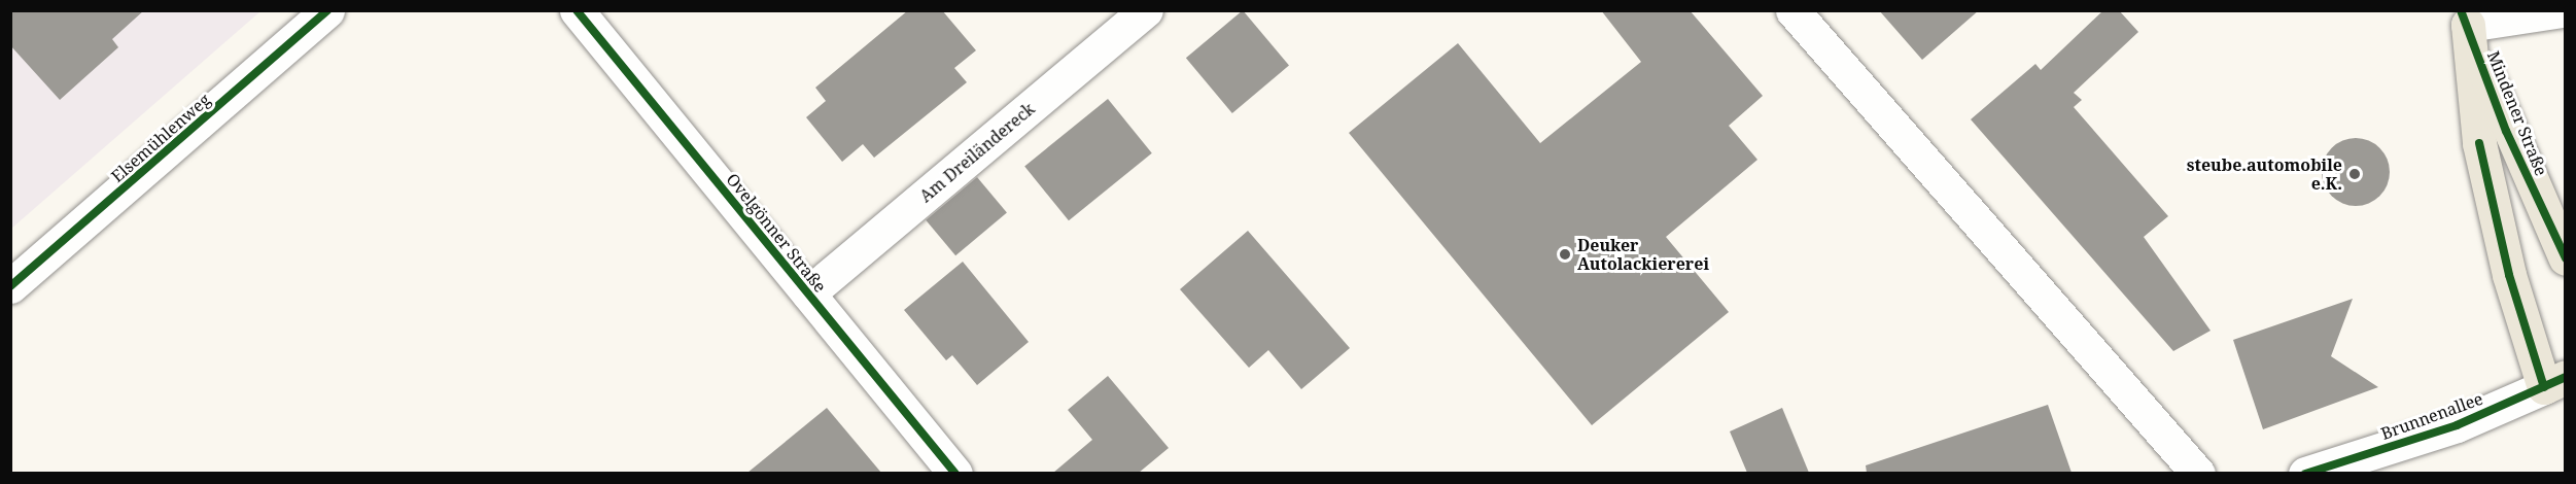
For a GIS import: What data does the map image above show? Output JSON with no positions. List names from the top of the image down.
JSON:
{
  "streets": {
    "main road": ["Mindener Straße"],
    "street": [
      "Elsemühlenweg",
      "Am Dreiländereck",
      "Ovelgönner Straße",
      "Brunnenallee"
    ]
  },
  "crossings": [
    ["Mindener Straße", "Brunnenallee"],
    ["Am Dreiländereck", "Ovelgönner Straße"]
  ],
  "places": ["steube.automobile e.K.", "Deuker Autolackiererei"]
}
